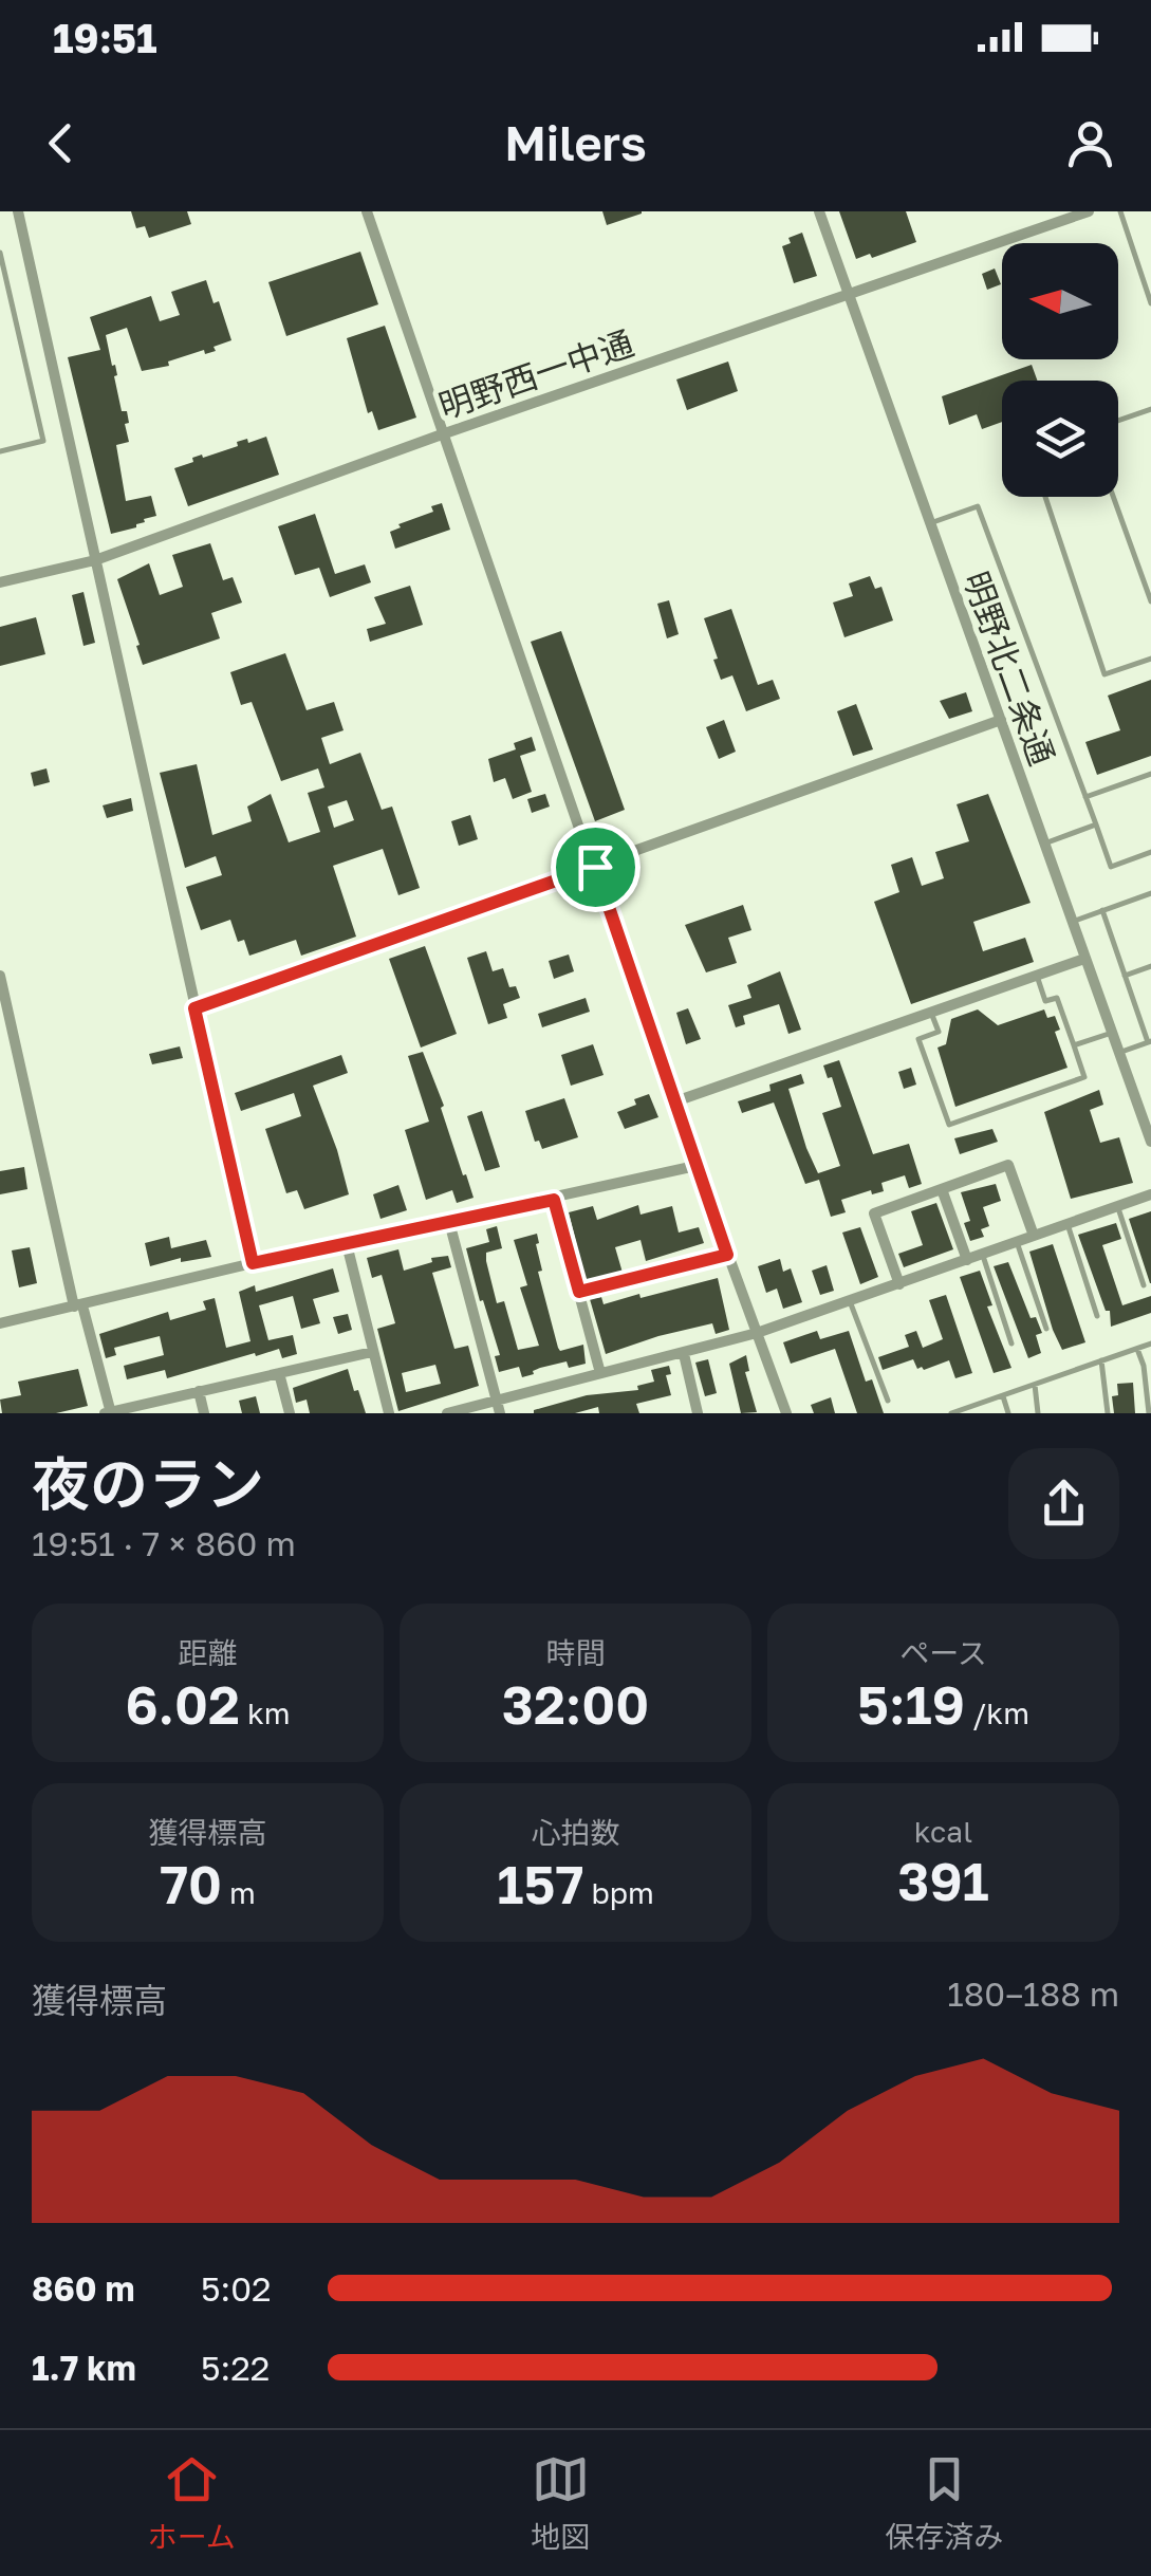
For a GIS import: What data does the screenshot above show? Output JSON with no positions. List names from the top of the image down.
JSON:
{
  "streets": {
    "street": ["明野西一中通", "明野北二条通"]
  },
  "crossings": [
    ["明野西一中通", "明野北二条通"]
  ],
  "north": "left",
  "page": {
    "status": "19:51",
    "header": "Milers",
    "heading": ["夜のラン", "19:51 · 7 × 860 m"],
    "stats": [
      ["距離", "6.02 km"],
      ["時間", "32:00"],
      ["ペース", "5:19 /km"],
      ["獲得標高", "70 m"],
      ["心拍数", "157 bpm"],
      ["kcal", "391"]
    ],
    "chart": ["獲得標高", "180–188 m"],
    "list": [
      {
        "name": "860 m",
        "note": "5:02"
      },
      {
        "name": "1.7 km",
        "note": "5:22"
      }
    ],
    "tabs": ["ホーム", "地図", "保存済み"]
  }
}
